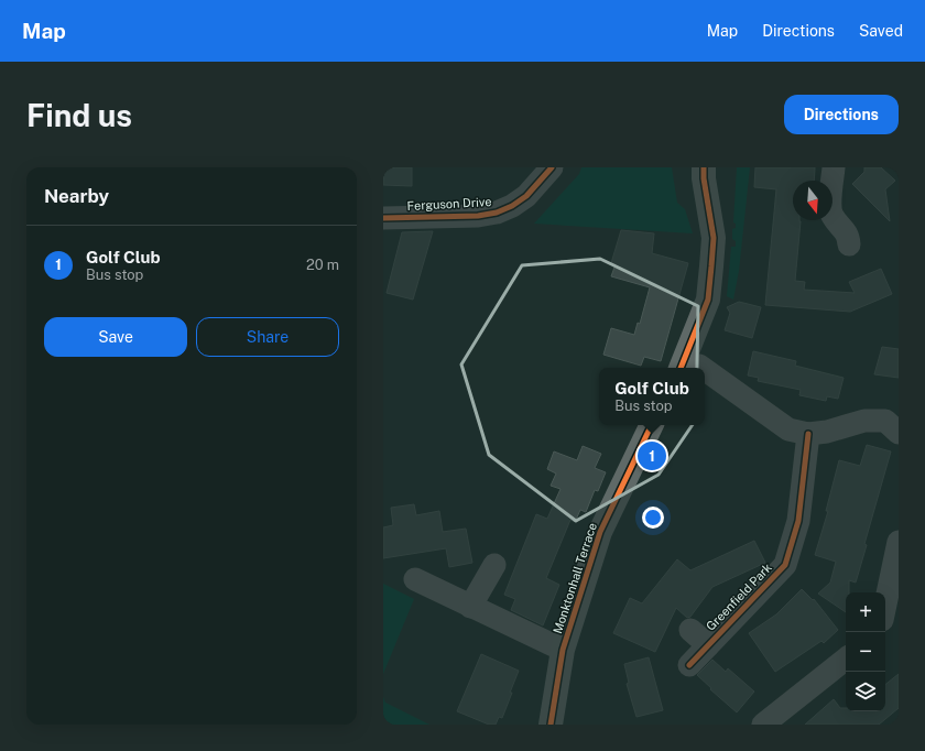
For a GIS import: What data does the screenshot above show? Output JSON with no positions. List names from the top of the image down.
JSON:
{
  "streets": {
    "main road": ["Monktonhall Terrace"],
    "street": ["Ferguson Drive", "Greenfield Park"]
  },
  "north": "bottom",
  "page": {
    "header": "Map",
    "nav": ["Map", "Directions", "Saved"],
    "buttons": [
      "Directions",
      ["Save", "Share"]
    ],
    "title": "Find us",
    "heading": "Nearby",
    "list": [
      {
        "mark": "1",
        "name": "Golf Club",
        "note": "Bus stop",
        "value": "20 m"
      }
    ],
    "popup": ["Golf Club", "Bus stop"],
    "pins": "1",
    "map_buttons": ["+", "−"]
  }
}
